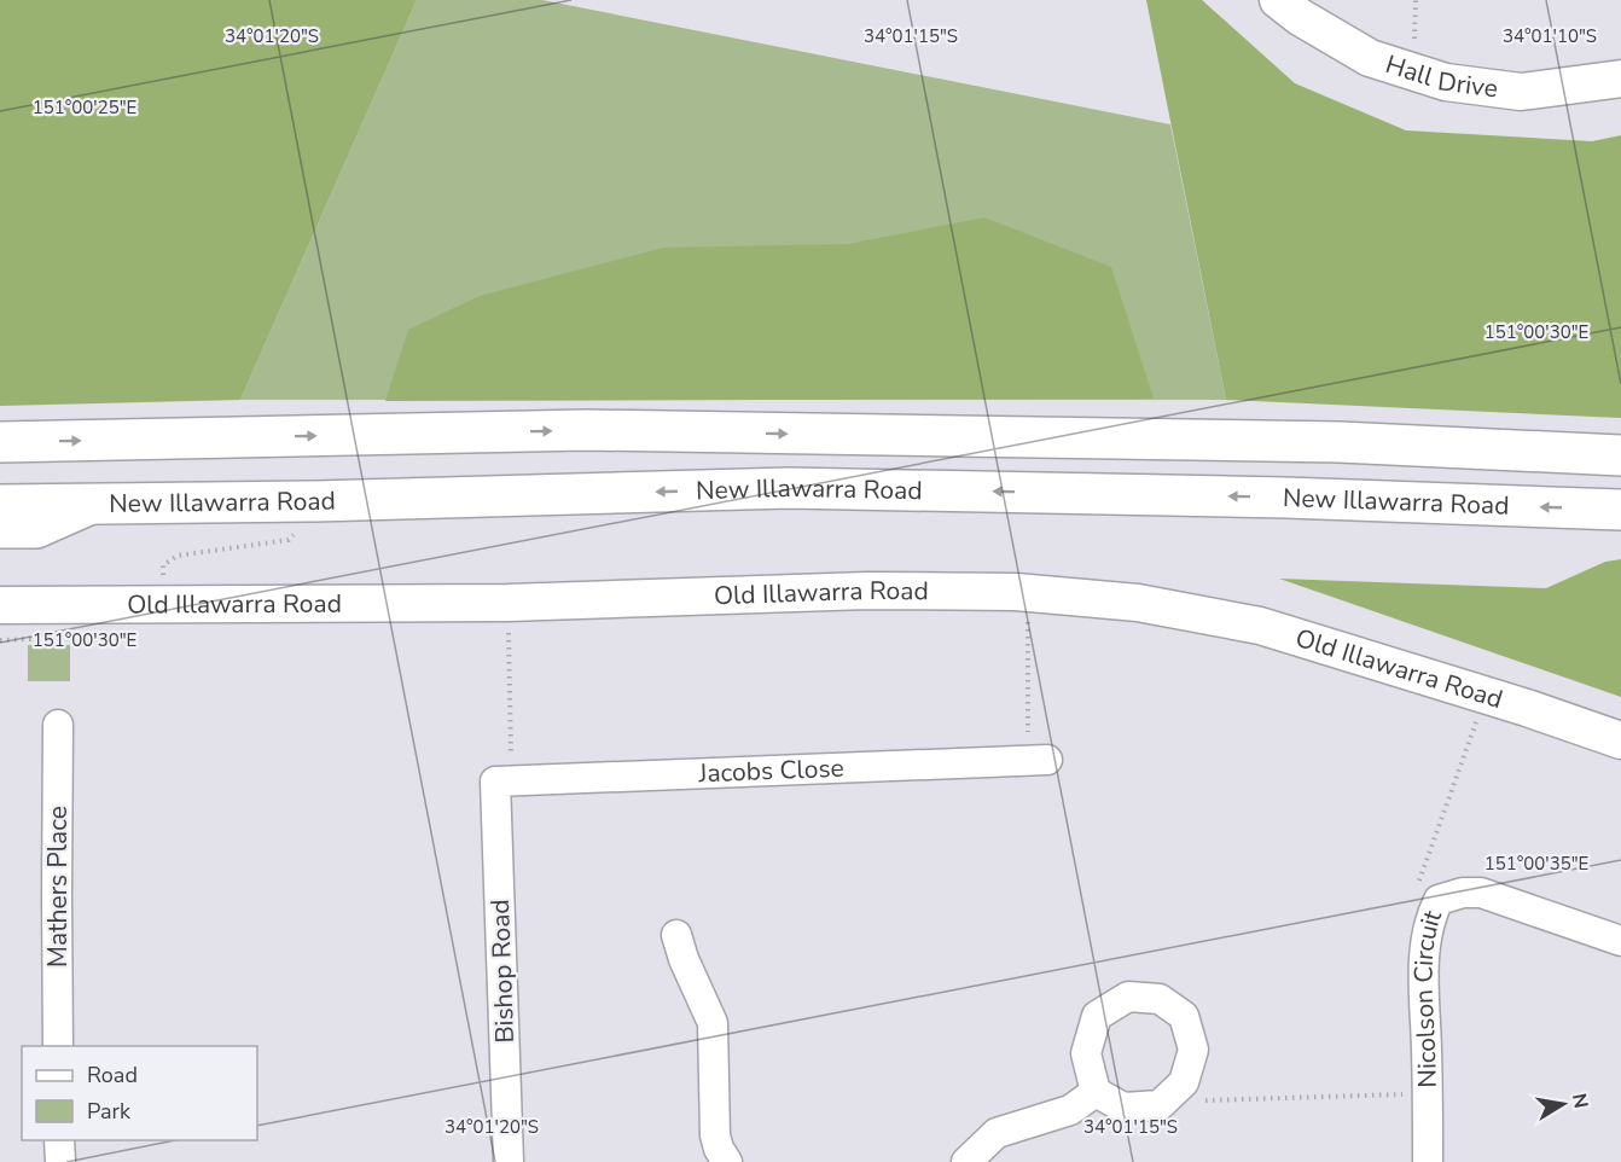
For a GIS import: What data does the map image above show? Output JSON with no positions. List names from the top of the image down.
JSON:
{
  "streets": {
    "main road": ["New Illawarra Road"],
    "street": [
      "Hall Drive",
      "Old Illawarra Road",
      "Jacobs Close",
      "Mathers Place",
      "Bishop Road",
      "Nicolson Circuit"
    ]
  },
  "crossings": [
    ["Jacobs Close", "Bishop Road"]
  ],
  "legend": ["Road", "Park"],
  "north": "right",
  "coordinates": [
    "34°01'20\"S",
    "34°01'15\"S",
    "34°01'10\"S",
    "151°00'25\"E",
    "151°00'30\"E",
    "151°00'35\"E"
  ]
}
